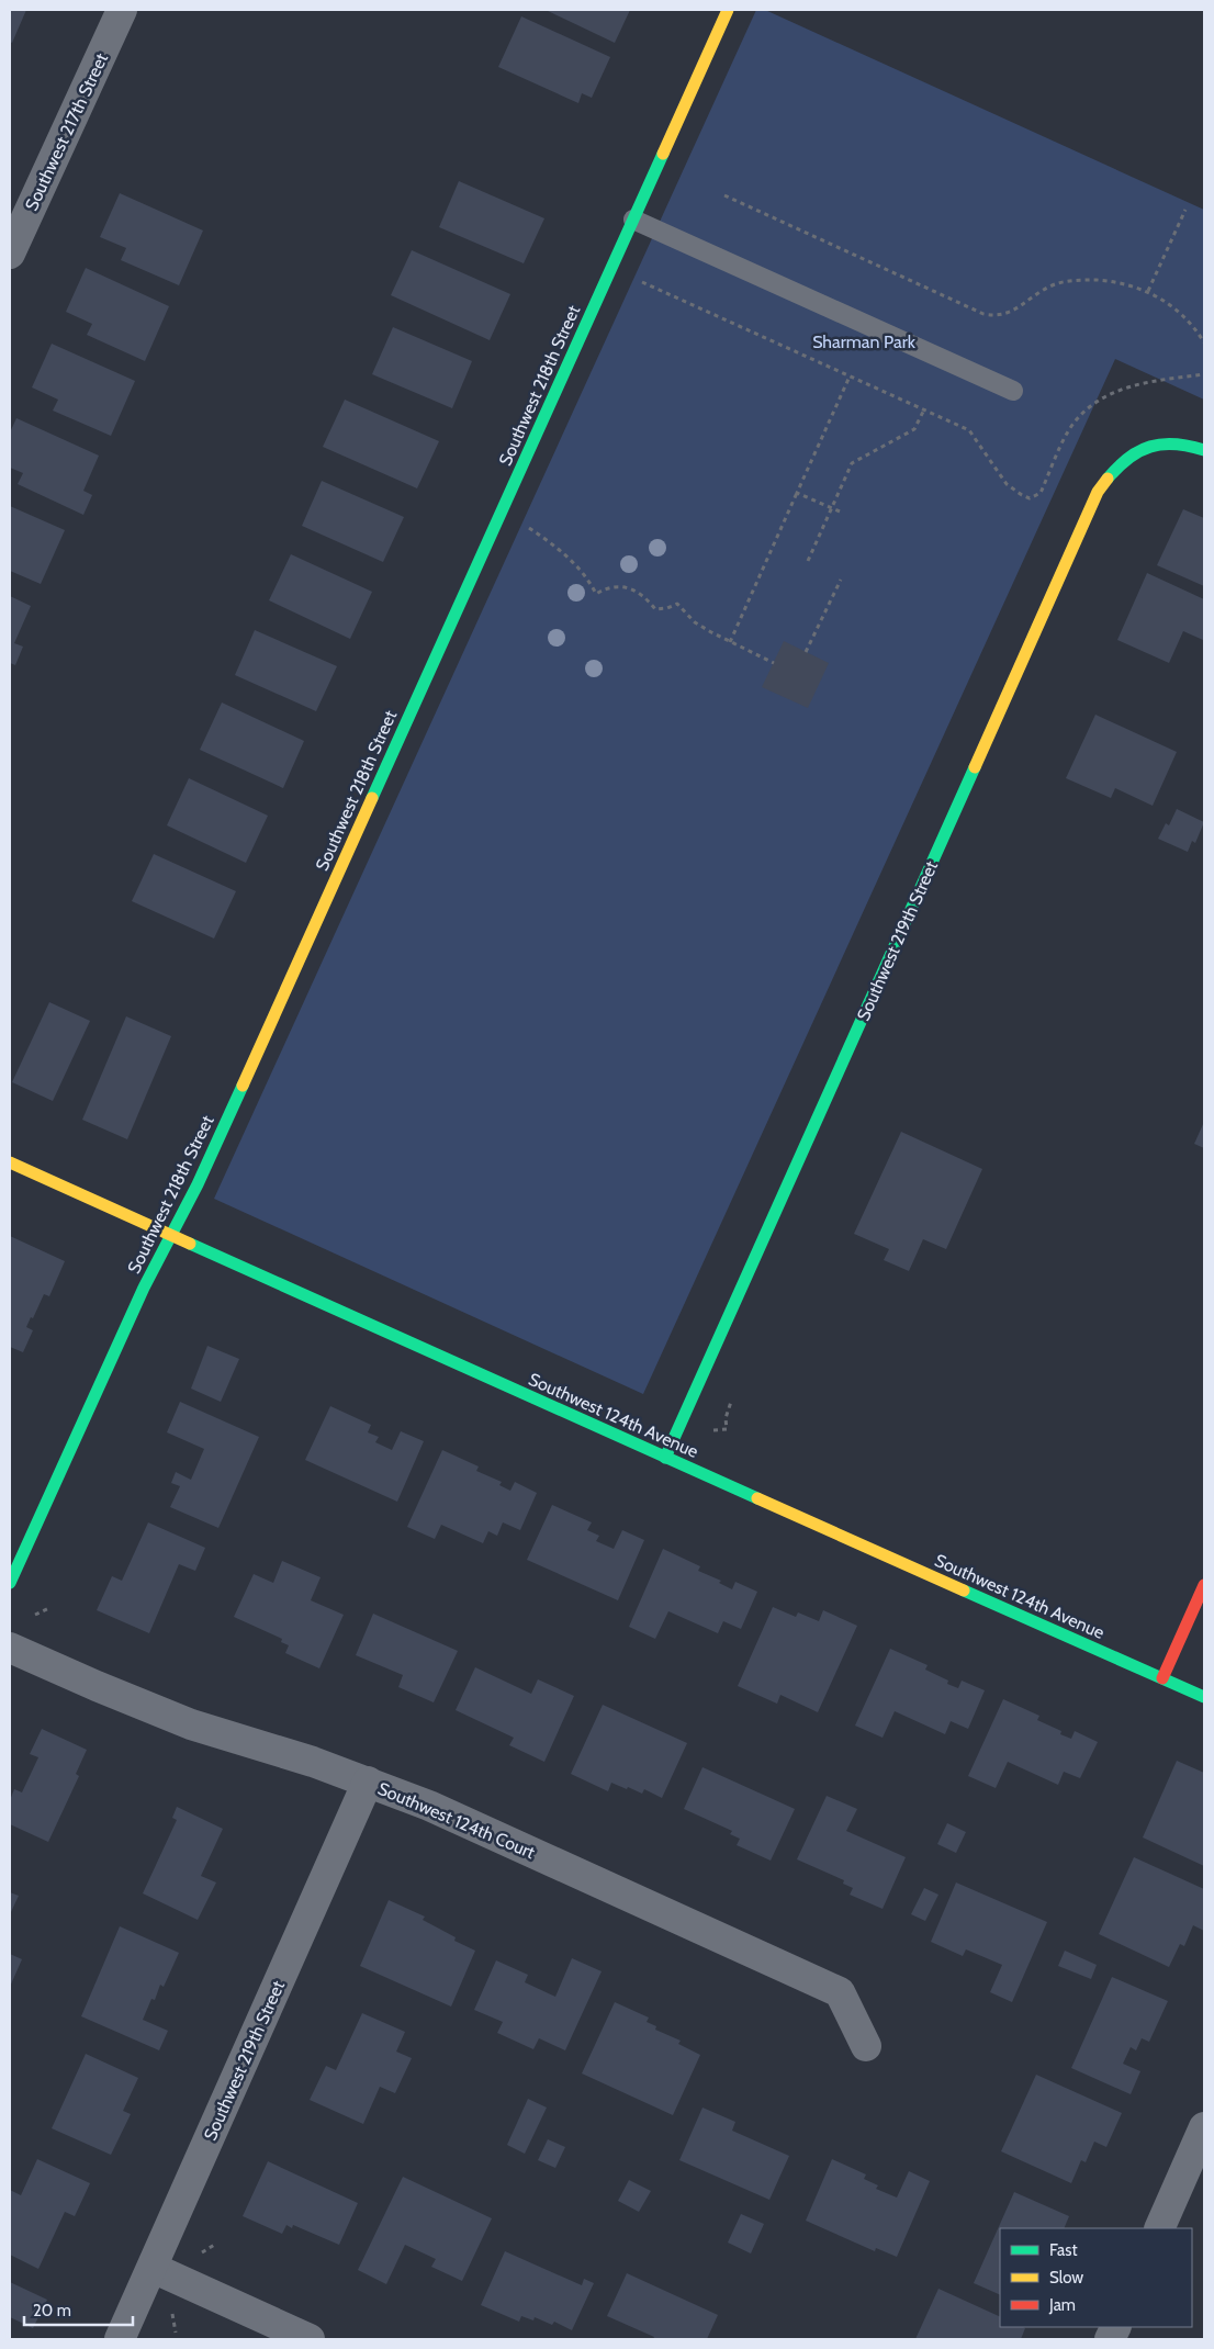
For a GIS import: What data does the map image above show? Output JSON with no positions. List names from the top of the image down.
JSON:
{
  "streets": {
    "street": [
      "Southwest 217th Street",
      "Southwest 218th Street",
      "Southwest 219th Street",
      "Southwest 124th Avenue",
      "Southwest 124th Court"
    ]
  },
  "crossings": [
    ["Southwest 218th Street", "Southwest 124th Avenue"],
    ["Southwest 219th Street", "Southwest 124th Avenue"],
    ["Southwest 219th Street", "Southwest 124th Court"]
  ],
  "parks": ["Sharman Park"],
  "legend": ["Fast", "Slow", "Jam"],
  "scale_bar": "20 m"
}
